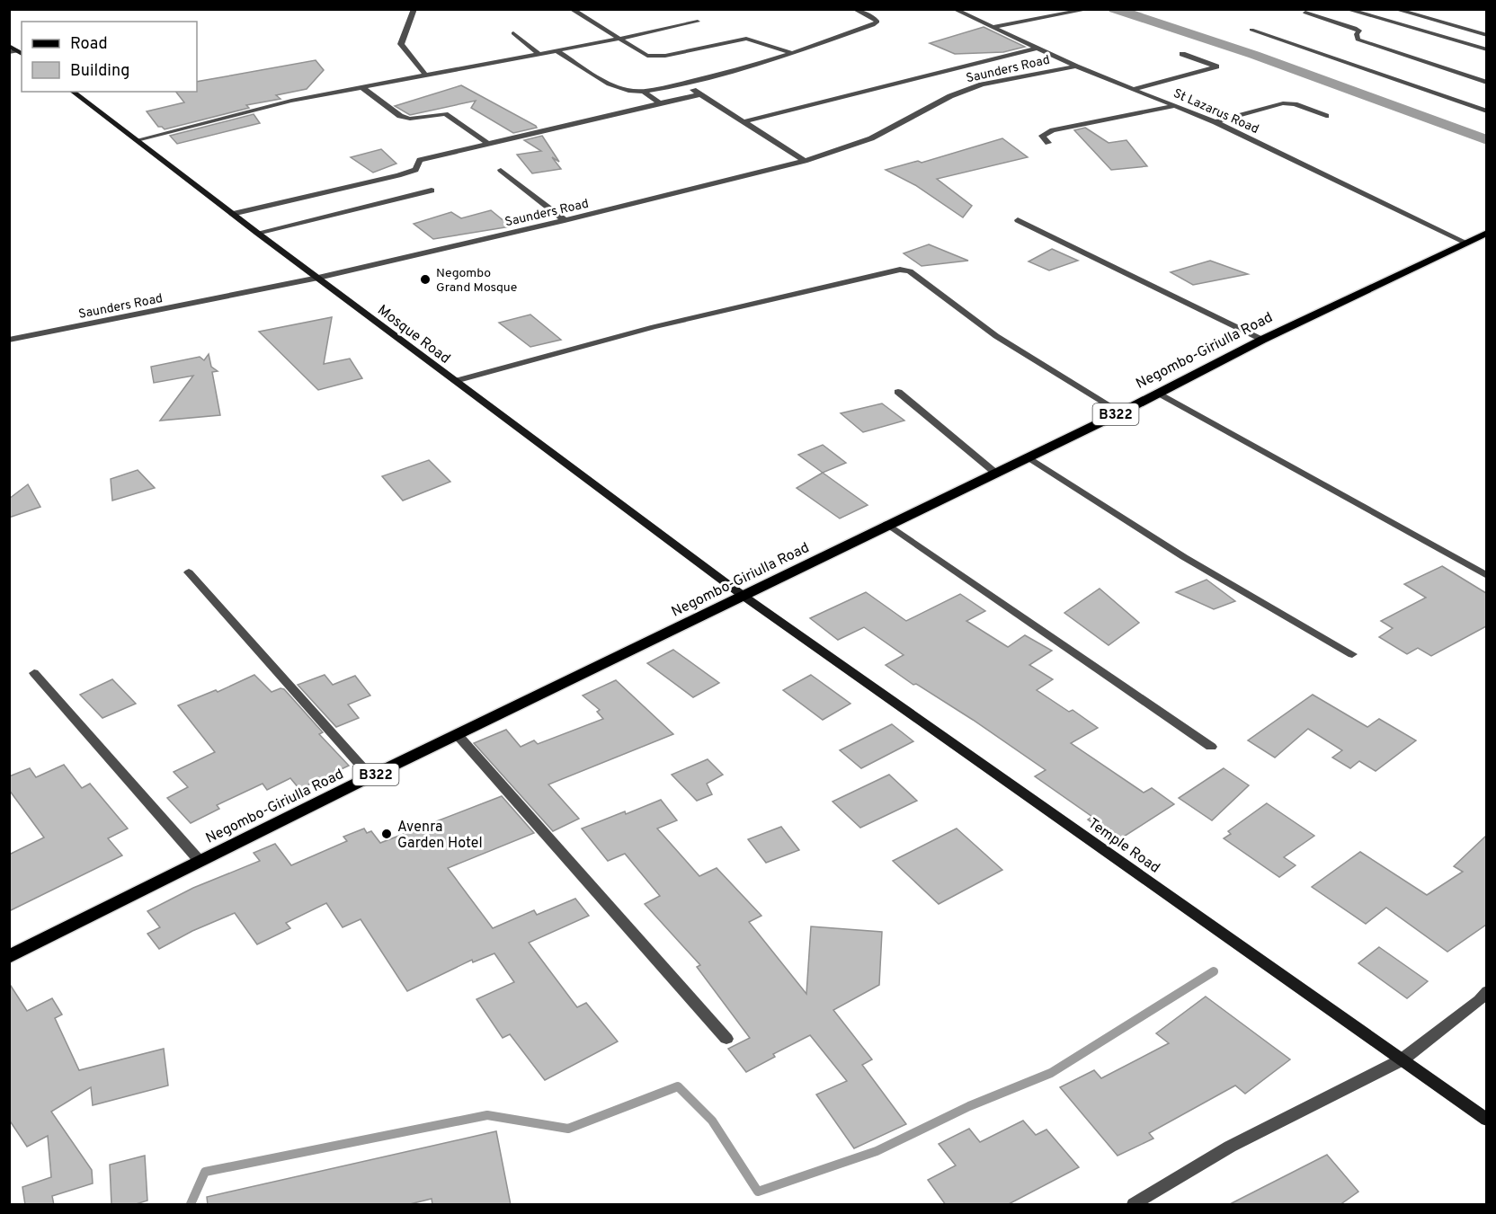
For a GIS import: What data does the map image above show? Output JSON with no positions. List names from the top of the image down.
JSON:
{
  "streets": {
    "main road": ["Negombo-Giriulla Road", "B322"],
    "street": [
      "Saunders Road",
      "St Lazarus Road",
      "Mosque Road",
      "Temple Road"
    ]
  },
  "crossings": [
    ["Saunders Road", "St Lazarus Road"],
    ["Saunders Road", "Mosque Road"],
    ["St Lazarus Road", "Negombo-Giriulla Road"],
    ["Mosque Road", "Negombo-Giriulla Road"],
    ["Mosque Road", "Temple Road"],
    ["Negombo-Giriulla Road", "Temple Road"]
  ],
  "places": ["Negombo Grand Mosque", "Avenra Garden Hotel"],
  "legend": ["Road", "Building"]
}
